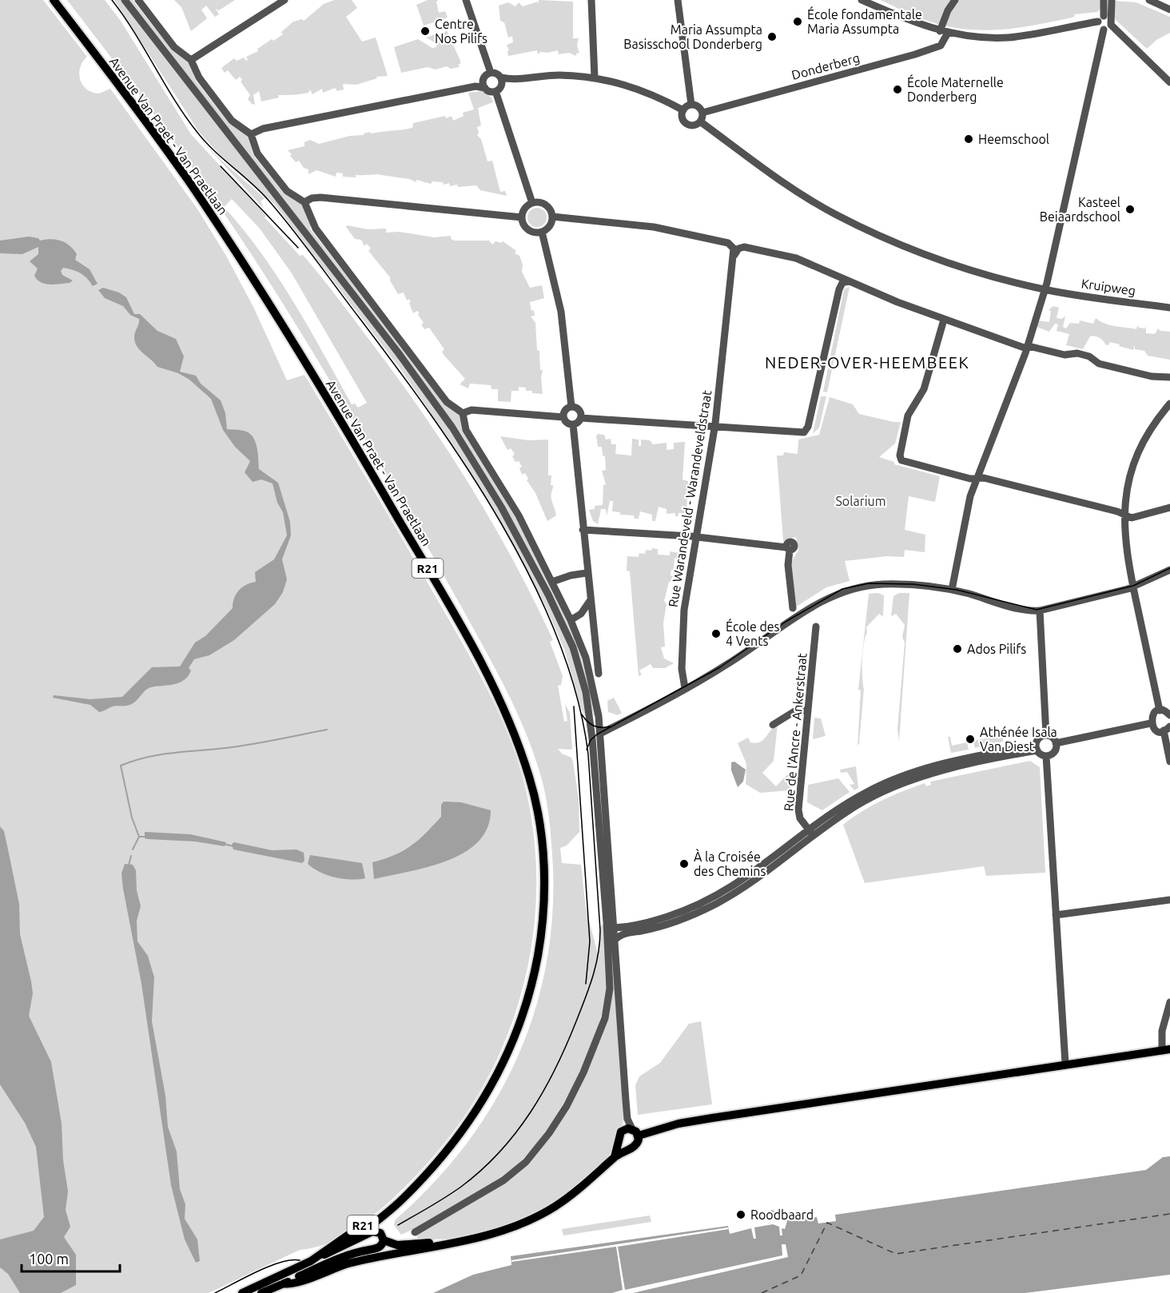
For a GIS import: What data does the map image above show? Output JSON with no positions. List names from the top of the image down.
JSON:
{
  "streets": {
    "main road": ["Avenue Van Praet - Van Praetlaan", "R21"],
    "street": [
      "Donderberg",
      "Kruipweg",
      "Rue Warandeveld - Warandeveldstraat",
      "Rue de l'Ancre - Ankerstraat"
    ]
  },
  "crossings": [
    ["Donderberg", "Kruipweg"],
    ["Avenue Van Praet - Van Praetlaan", "R21"]
  ],
  "districts": ["NEDER-OVER-HEEMBEEK"],
  "parks": ["Solarium"],
  "places": [
    "École fondamentale Maria Assumpta",
    "Centre Nos Pilifs",
    "Maria Assumpta Basisschool Donderberg",
    "École Maternelle Donderberg",
    "Heemschool",
    "Kasteel Beiaardschool",
    "École des 4 Vents",
    "Ados Pilifs",
    "Athénée Isala Van Diest",
    "À la Croisée des Chemins",
    "Roodbaard"
  ],
  "scale_bar": "100 m"
}
